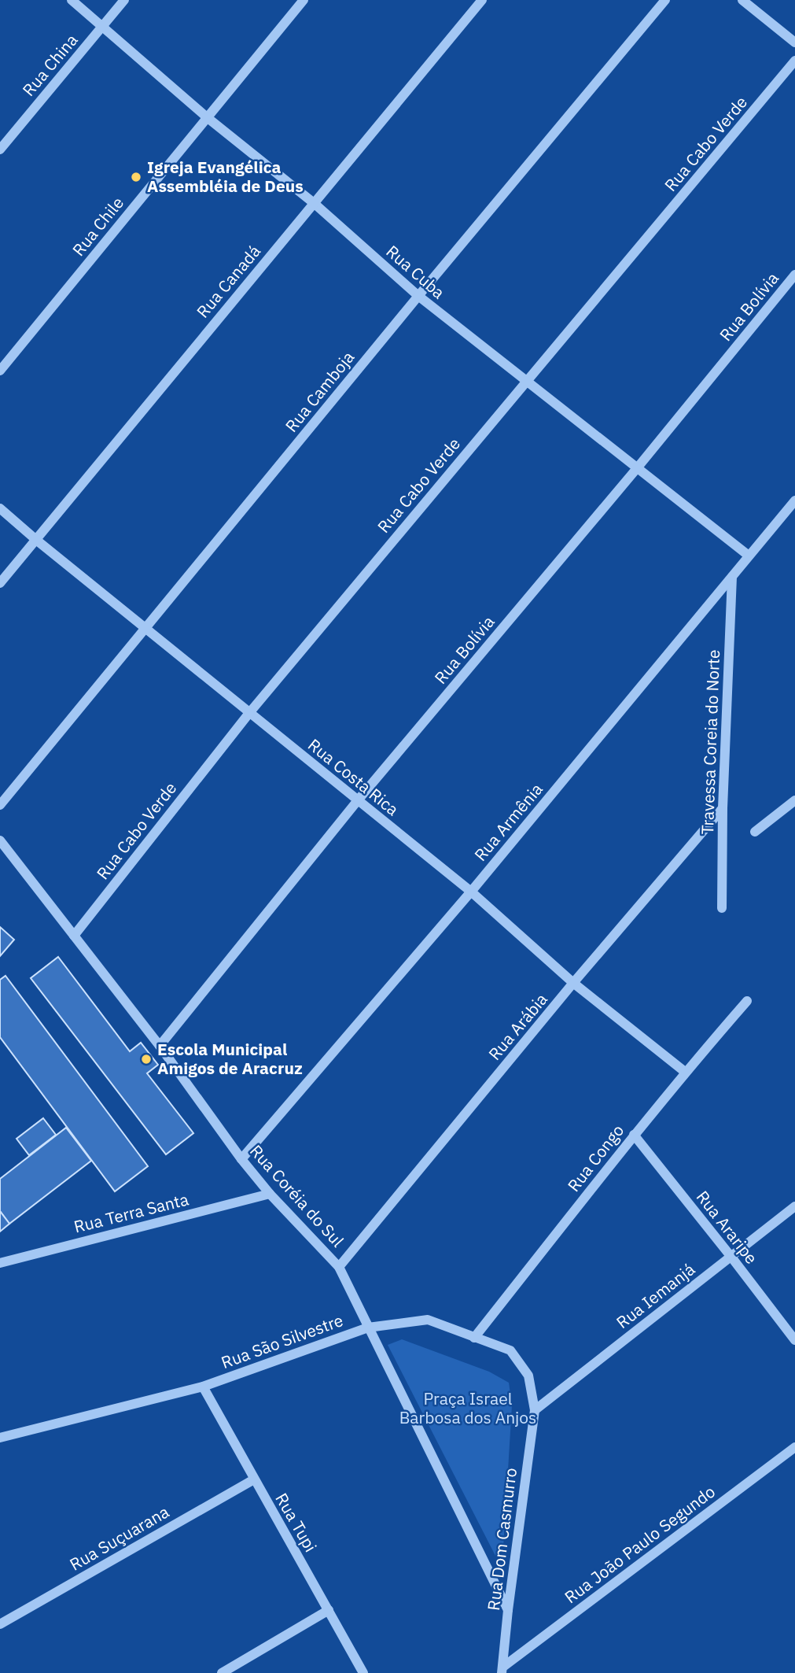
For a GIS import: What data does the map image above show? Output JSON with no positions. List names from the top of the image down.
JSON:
{
  "streets": {
    "street": [
      "Rua China",
      "Rua Cabo Verde",
      "Rua Chile",
      "Rua Cuba",
      "Rua Canadá",
      "Rua Bolívia",
      "Rua Camboja",
      "Travessa Coreia do Norte",
      "Rua Costa Rica",
      "Rua Armênia",
      "Rua Arábia",
      "Rua Congo",
      "Rua Coréia do Sul",
      "Rua Terra Santa",
      "Rua Araripe",
      "Rua Iemanjá",
      "Rua São Silvestre",
      "Rua Tupi",
      "Rua Suçuarana",
      "Rua Dom Casmurro",
      "Rua João Paulo Segundo"
    ]
  },
  "crossings": [
    ["Rua China", "Rua Cuba"],
    ["Rua Cabo Verde", "Rua Cuba"],
    ["Rua Cabo Verde", "Rua Costa Rica"],
    ["Rua Cabo Verde", "Rua Coréia do Sul"],
    ["Rua Chile", "Rua Cuba"],
    ["Rua Cuba", "Rua Canadá"],
    ["Rua Cuba", "Rua Bolívia"],
    ["Rua Cuba", "Rua Camboja"],
    ["Rua Cuba", "Rua Armênia"],
    ["Rua Canadá", "Rua Costa Rica"],
    ["Rua Bolívia", "Rua Costa Rica"],
    ["Rua Bolívia", "Rua Coréia do Sul"],
    ["Rua Camboja", "Rua Costa Rica"],
    ["Travessa Coreia do Norte", "Rua Armênia"],
    ["Travessa Coreia do Norte", "Rua Arábia"],
    ["Rua Costa Rica", "Rua Armênia"],
    ["Rua Costa Rica", "Rua Arábia"],
    ["Rua Costa Rica", "Rua Congo"],
    ["Rua Armênia", "Rua Coréia do Sul"],
    ["Rua Arábia", "Rua Coréia do Sul"],
    ["Rua Congo", "Rua Araripe"],
    ["Rua Congo", "Rua São Silvestre"],
    ["Rua Coréia do Sul", "Rua Terra Santa"],
    ["Rua Coréia do Sul", "Rua São Silvestre"],
    ["Rua Coréia do Sul", "Rua Dom Casmurro"],
    ["Rua Araripe", "Rua Iemanjá"],
    ["Rua Iemanjá", "Rua São Silvestre"],
    ["Rua Iemanjá", "Rua Dom Casmurro"],
    ["Rua São Silvestre", "Rua Tupi"],
    ["Rua São Silvestre", "Rua Dom Casmurro"],
    ["Rua Tupi", "Rua Suçuarana"],
    ["Rua Dom Casmurro", "Rua João Paulo Segundo"]
  ],
  "parks": ["Praça Israel Barbosa dos Anjos"],
  "places": ["Igreja Evangélica Assembléia de Deus", "Escola Municipal Amigos de Aracruz"]
}
